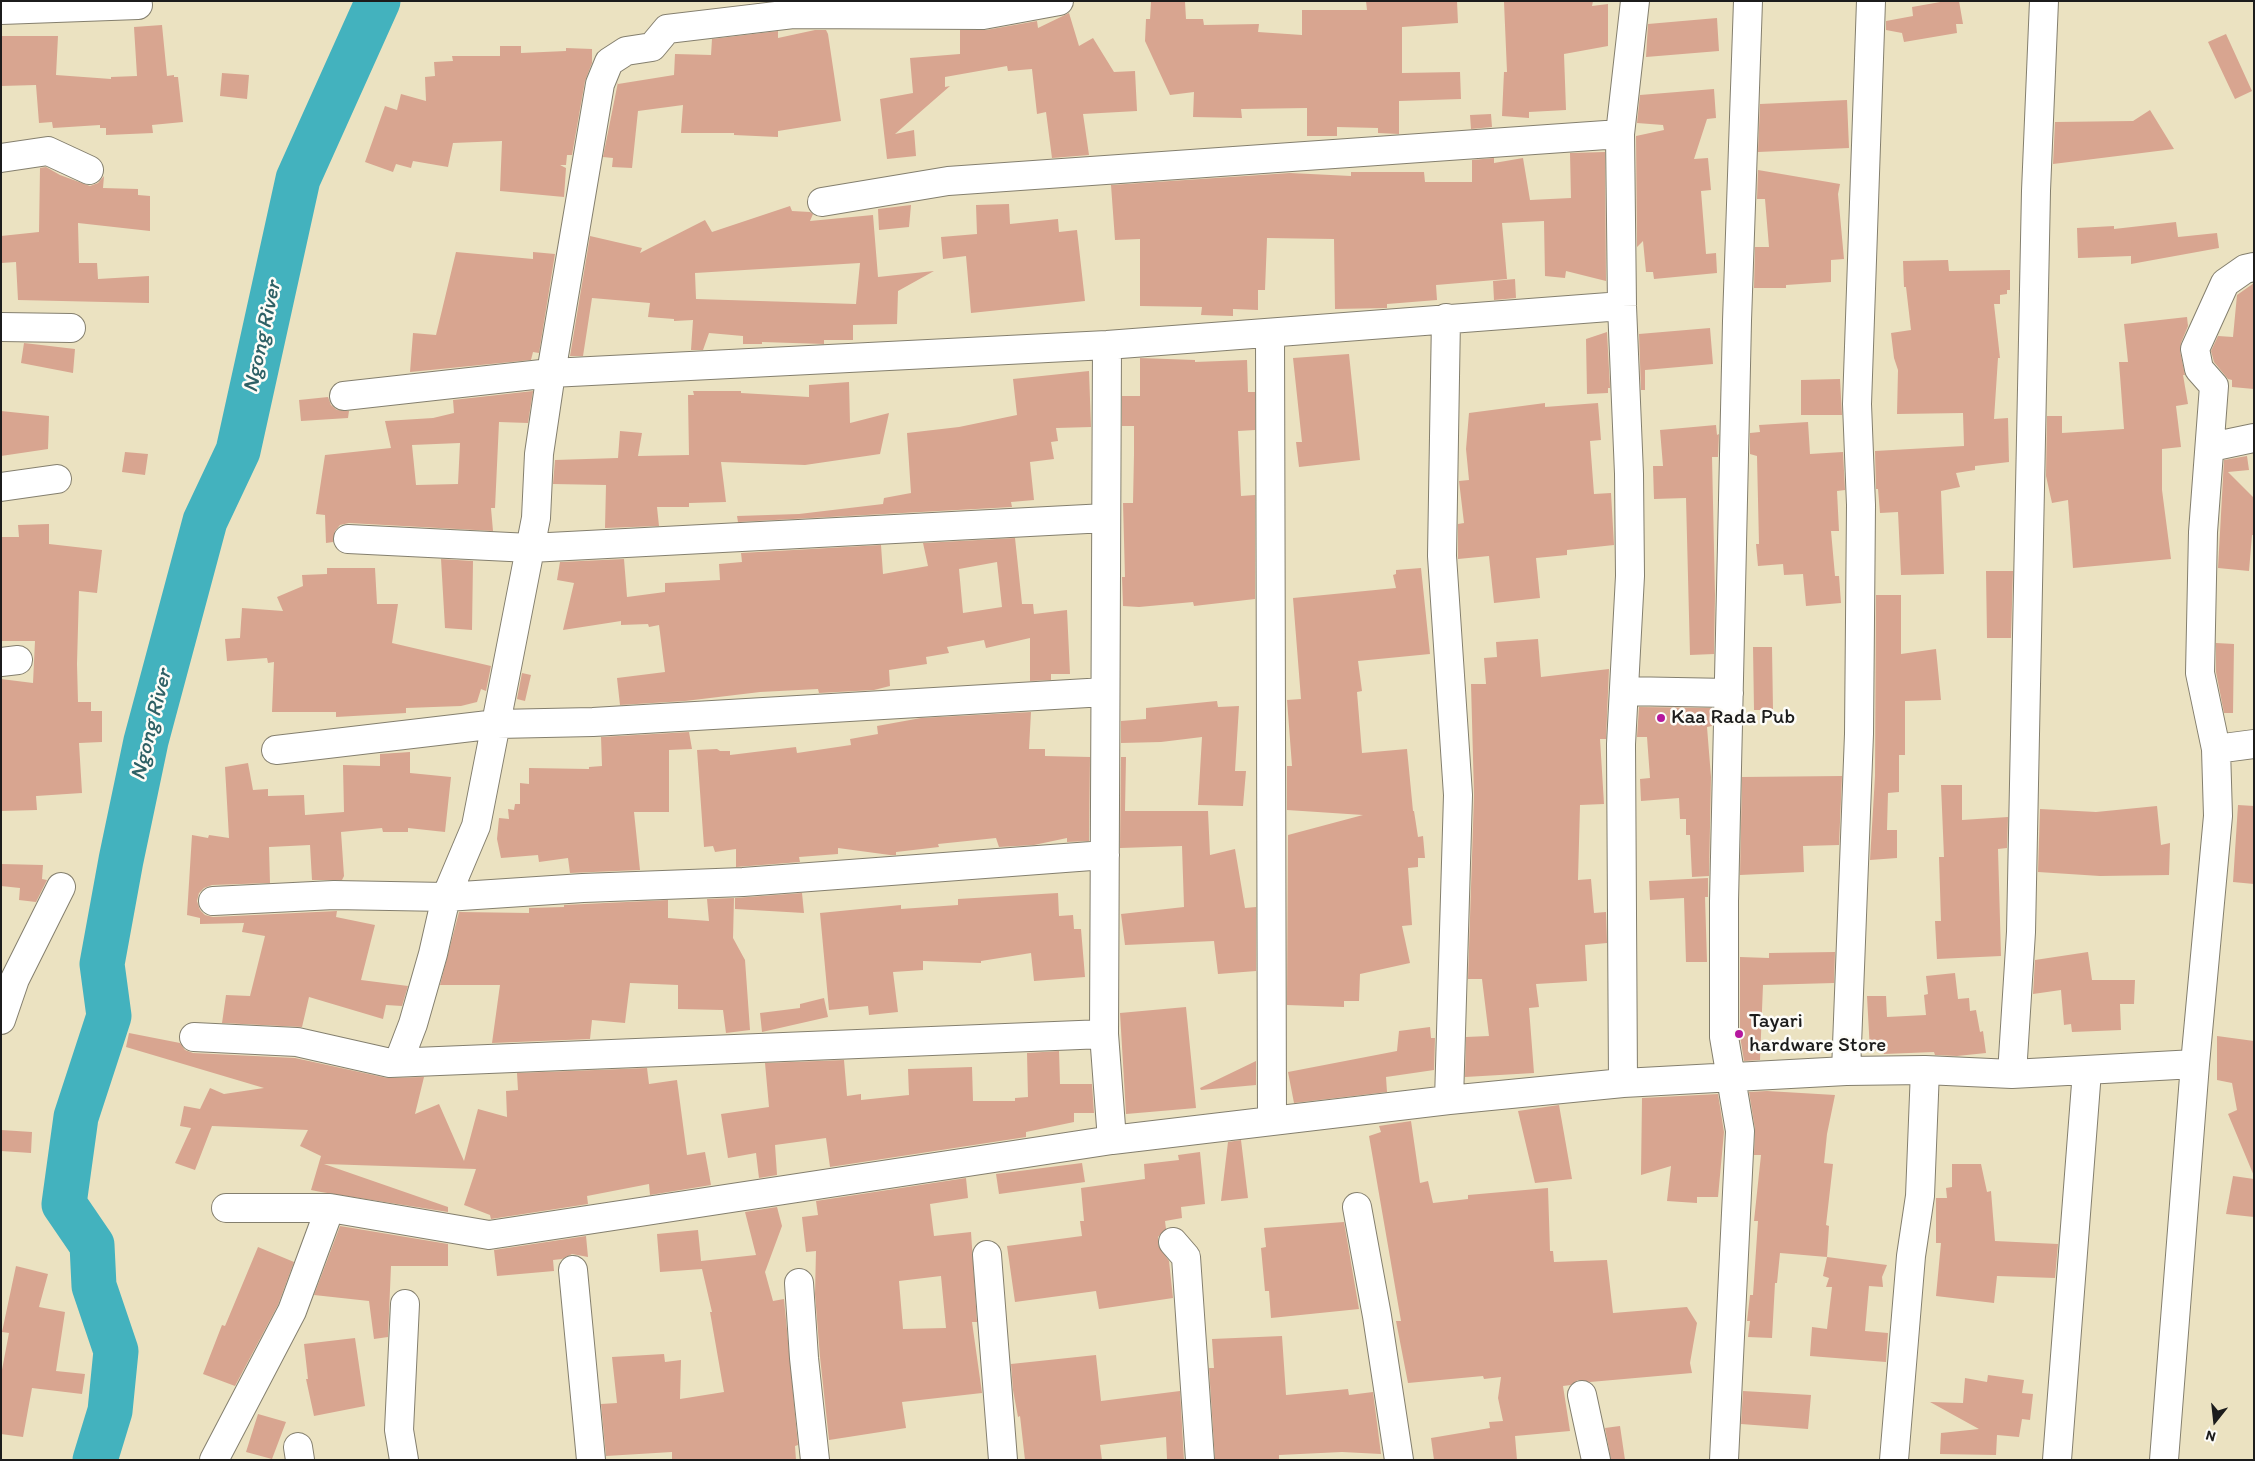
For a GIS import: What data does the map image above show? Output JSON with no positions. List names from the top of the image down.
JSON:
{
  "water": ["Ngong River"],
  "places": ["Kaa Rada Pub", "Tayari hardware Store"],
  "north": "bottom"
}
